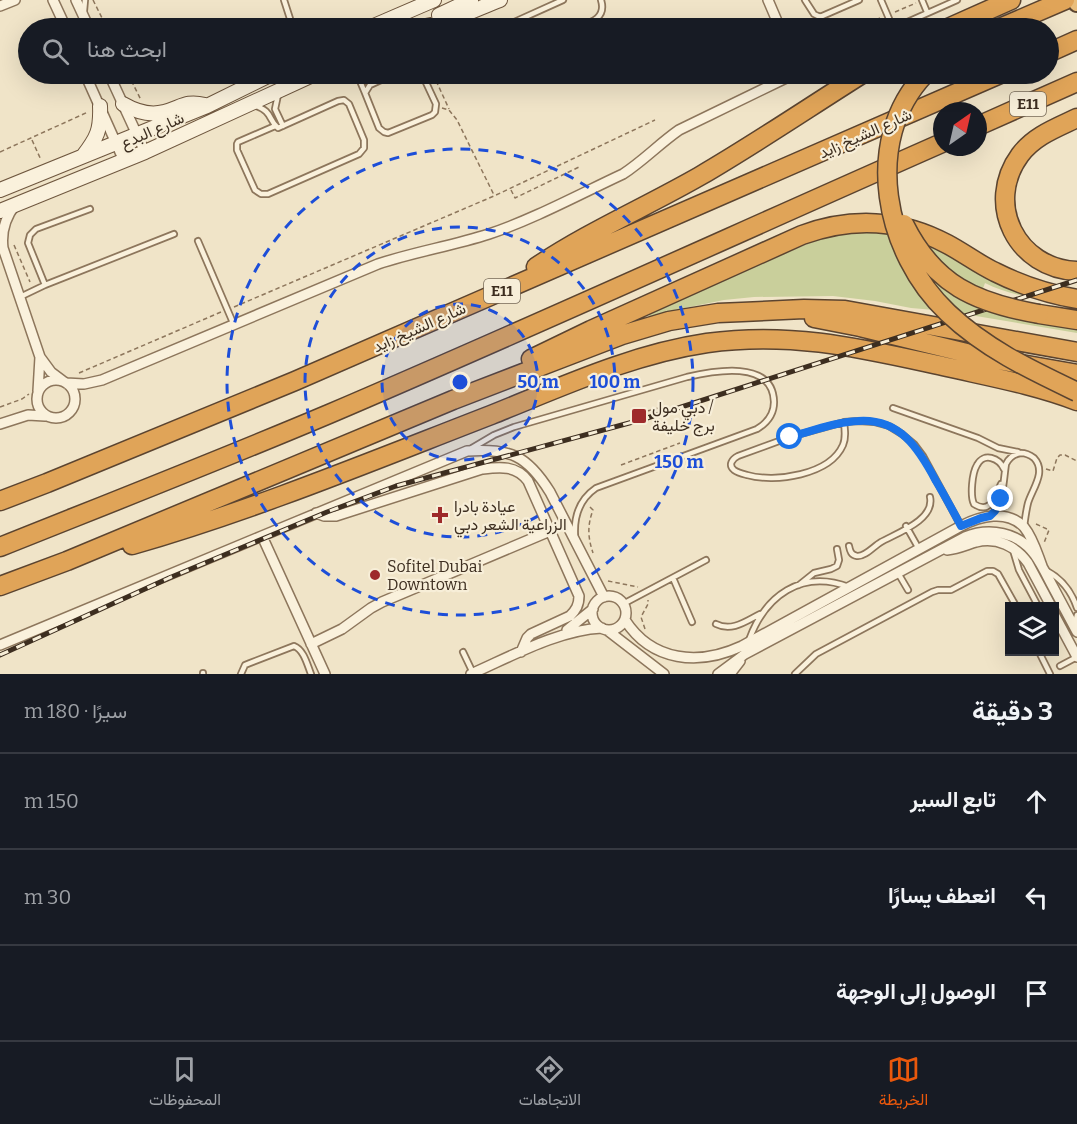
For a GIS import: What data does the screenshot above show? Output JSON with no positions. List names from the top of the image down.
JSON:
{
  "streets": {
    "highway": ["E11", "شارع الشيخ زايد"],
    "main road": ["شارع البدع"]
  },
  "places": {
    "transit": ["دبي مول / برج خليفة"],
    "health": ["عيادة بادرا الزراعية الشعر دبي"],
    "other": ["Sofitel Dubai Downtown"]
  },
  "north": "top right",
  "page": {
    "search": "ابحث هنا",
    "heading": ["3 دقيقة", "سيرًا · 180 m"],
    "list": [
      ["تابع السير", "150 m"],
      ["انعطف يسارًا", "30 m"],
      "الوصول إلى الوجهة"
    ],
    "nav": ["الخريطة", "الاتجاهات", "المحفوظات"]
  },
  "rings": ["50 m", "100 m", "150 m"]
}
